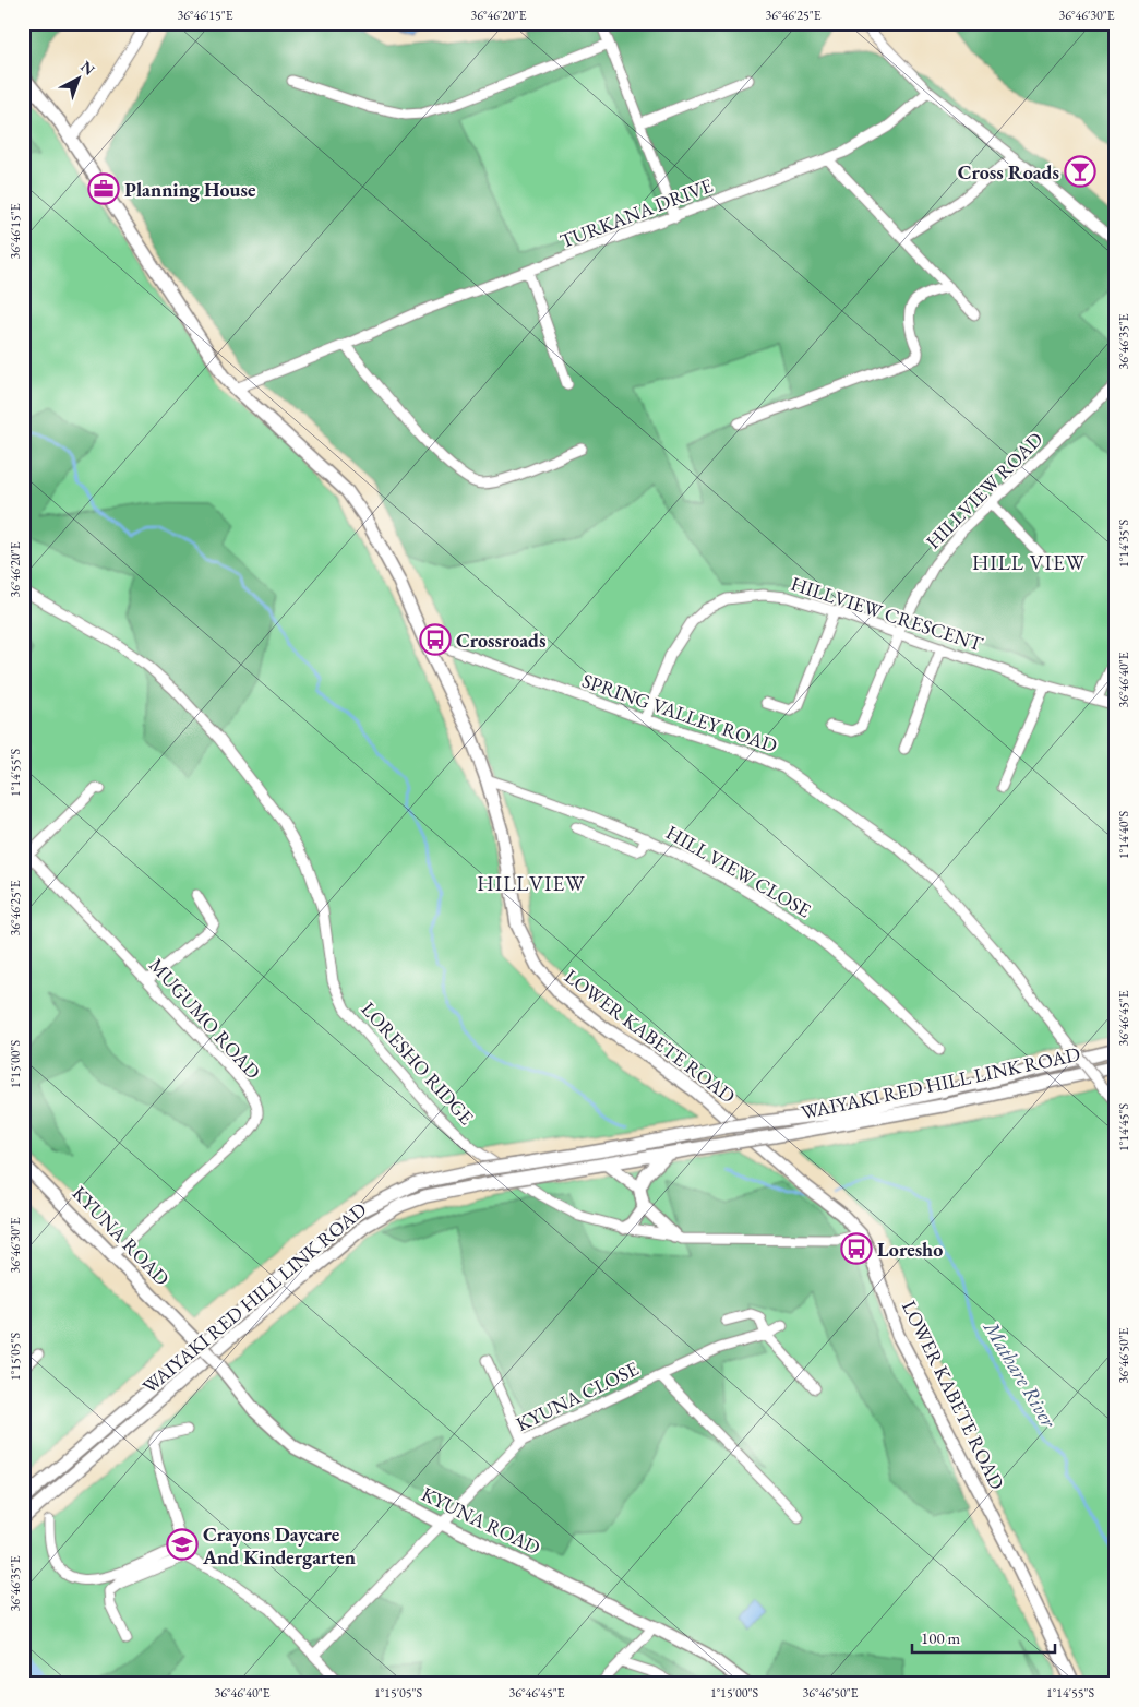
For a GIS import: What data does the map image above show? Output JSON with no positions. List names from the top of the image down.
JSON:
{
  "streets": {
    "main road": ["LOWER KABETE ROAD", "WAIYAKI RED HILL LINK ROAD", "KYUNA ROAD"],
    "street": [
      "TURKANA DRIVE",
      "HILLVIEW ROAD",
      "HILLVIEW CRESCENT",
      "SPRING VALLEY ROAD",
      "HILL VIEW CLOSE",
      "MUGUMO ROAD",
      "LORESHO RIDGE",
      "KYUNA CLOSE"
    ]
  },
  "crossings": [
    ["TURKANA DRIVE", "LOWER KABETE ROAD"],
    ["HILLVIEW ROAD", "HILLVIEW CRESCENT"],
    ["HILLVIEW CRESCENT", "SPRING VALLEY ROAD"],
    ["SPRING VALLEY ROAD", "LOWER KABETE ROAD"],
    ["HILL VIEW CLOSE", "LOWER KABETE ROAD"],
    ["MUGUMO ROAD", "KYUNA ROAD"],
    ["LOWER KABETE ROAD", "LORESHO RIDGE"],
    ["KYUNA ROAD", "KYUNA CLOSE"]
  ],
  "districts": ["HILL VIEW", "HILLVIEW"],
  "water": ["Mathare River"],
  "places": {
    "bar": ["Cross Roads"],
    "office": ["Planning House"],
    "bus stop": ["Crossroads", "Loresho"],
    "school or university": ["Crayons Daycare And Kindergarten"]
  },
  "scale_bar": "100 m",
  "north": "top right",
  "coordinates": [
    "36°46'15\"E",
    "36°46'20\"E",
    "36°46'25\"E",
    "36°46'30\"E",
    "36°46'35\"E",
    "1°14'35\"S",
    "36°46'40\"E",
    "1°14'55\"S",
    "1°14'40\"S",
    "36°46'45\"E",
    "1°15'00\"S",
    "1°14'45\"S",
    "36°46'50\"E",
    "1°15'05\"S"
  ]
}
